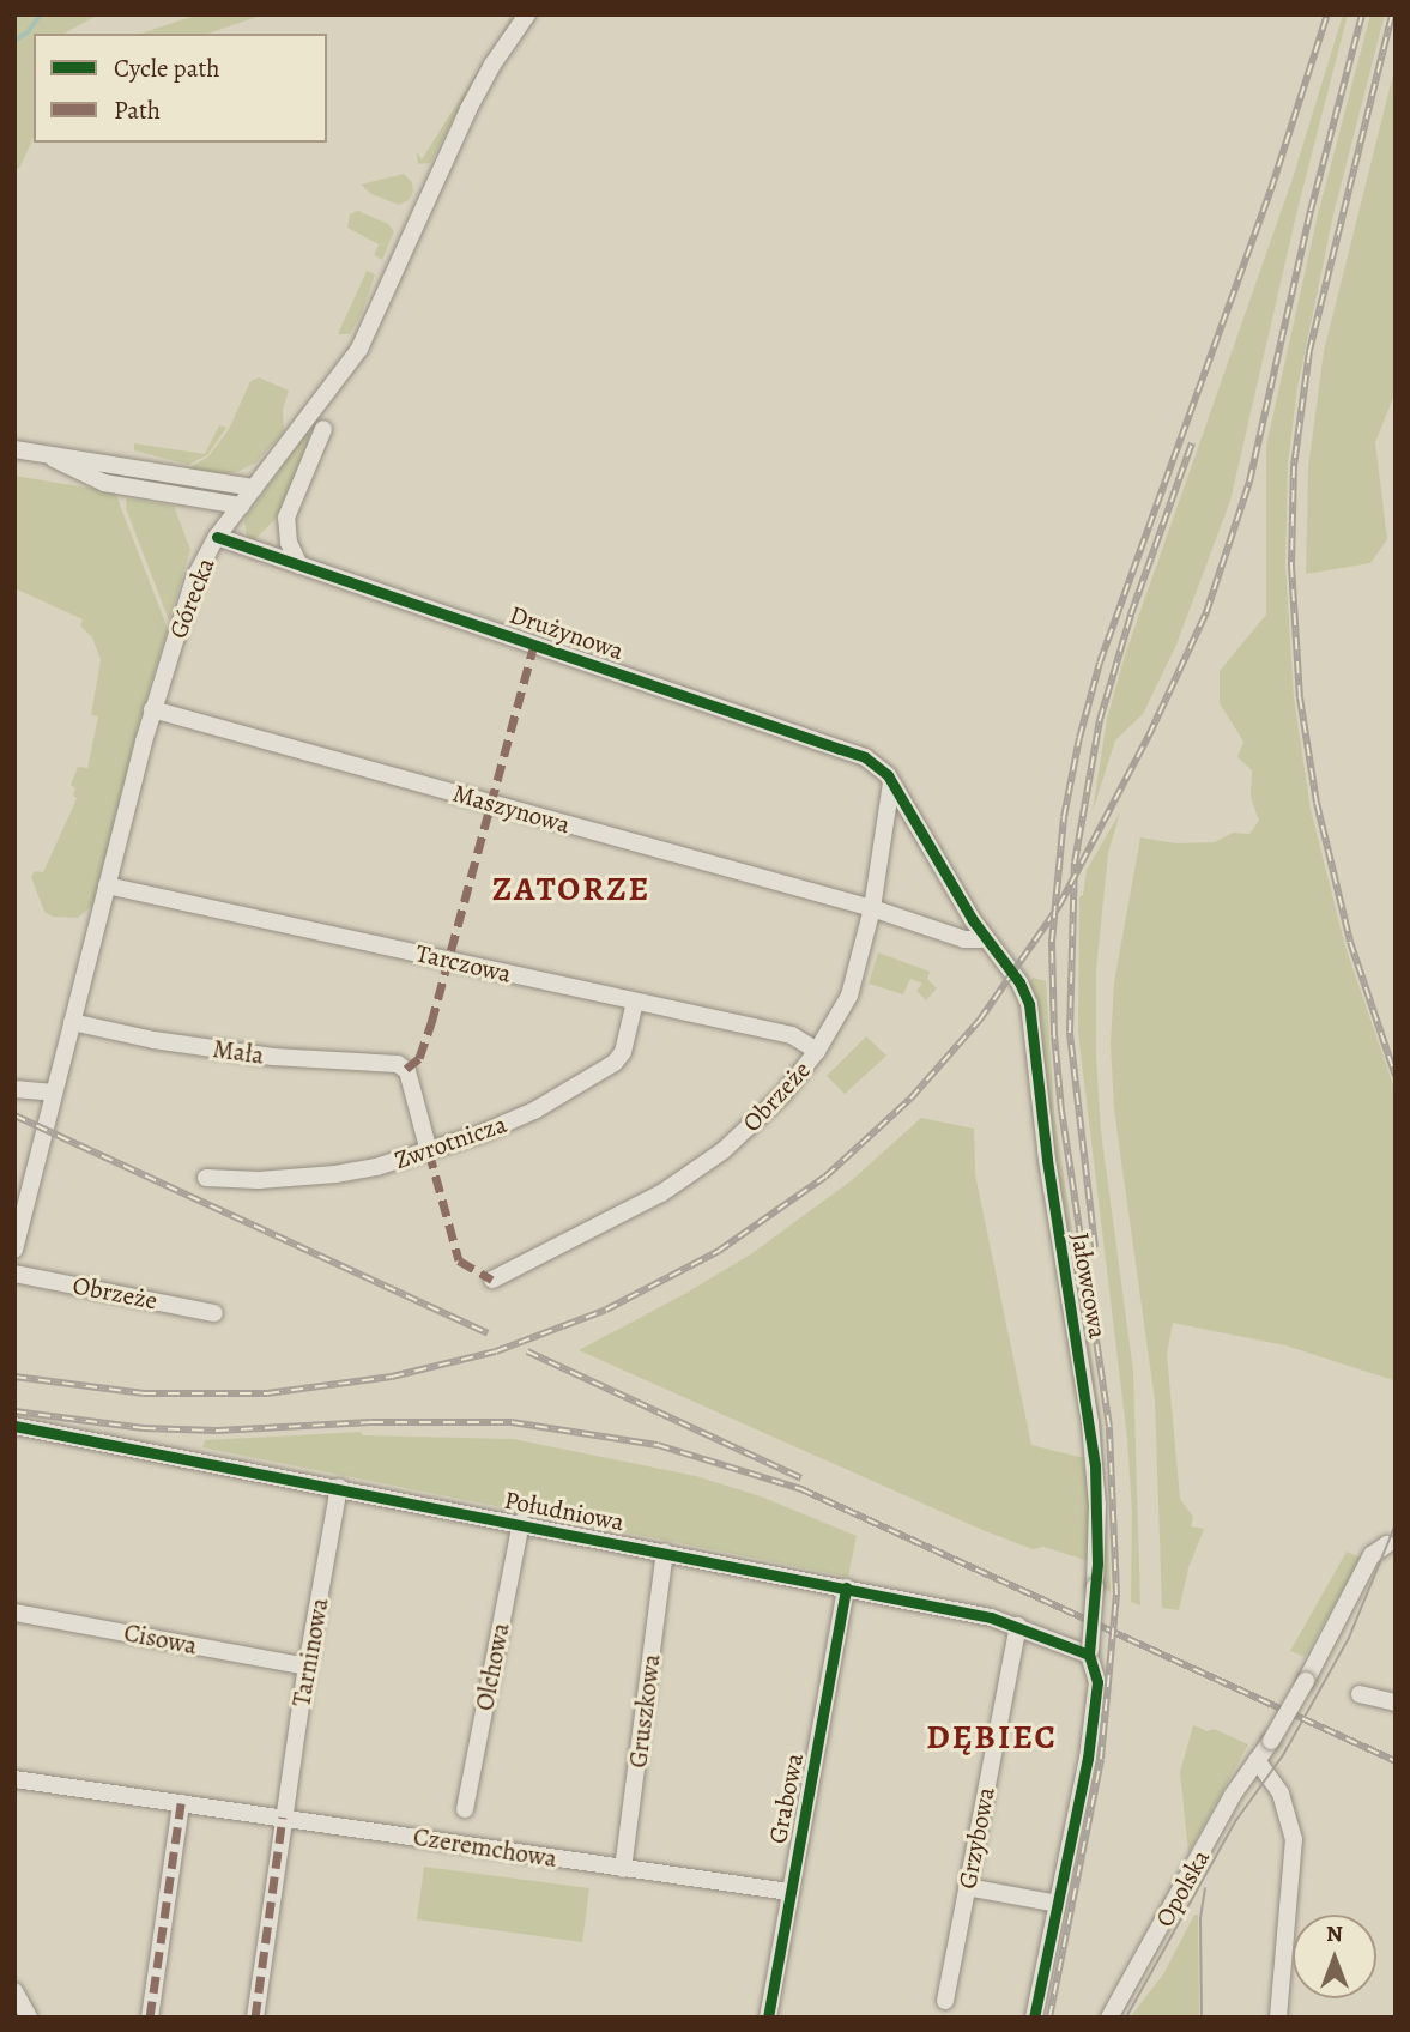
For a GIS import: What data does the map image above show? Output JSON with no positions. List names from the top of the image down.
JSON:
{
  "streets": {
    "street": [
      "Górecka",
      "Drużynowa",
      "Maszynowa",
      "Tarczowa",
      "Mała",
      "Obrzeże",
      "Zwrotnicza",
      "Jałowcowa",
      "Południowa",
      "Cisowa",
      "Tarninowa",
      "Olchowa",
      "Gruszkowa",
      "Grabowa",
      "Grzybowa",
      "Czeremchowa",
      "Opolska"
    ]
  },
  "crossings": [
    ["Górecka", "Drużynowa"],
    ["Górecka", "Maszynowa"],
    ["Górecka", "Tarczowa"],
    ["Górecka", "Mała"],
    ["Drużynowa", "Obrzeże"],
    ["Drużynowa", "Jałowcowa"],
    ["Maszynowa", "Obrzeże"],
    ["Tarczowa", "Obrzeże"],
    ["Tarczowa", "Zwrotnicza"],
    ["Mała", "Zwrotnicza"],
    ["Jałowcowa", "Południowa"],
    ["Południowa", "Tarninowa"],
    ["Południowa", "Olchowa"],
    ["Południowa", "Gruszkowa"],
    ["Południowa", "Grabowa"],
    ["Południowa", "Grzybowa"],
    ["Cisowa", "Tarninowa"],
    ["Tarninowa", "Czeremchowa"],
    ["Gruszkowa", "Czeremchowa"],
    ["Grabowa", "Czeremchowa"]
  ],
  "districts": ["ZATORZE", "DĘBIEC"],
  "legend": ["Cycle path", "Path"],
  "north": "top"
}
